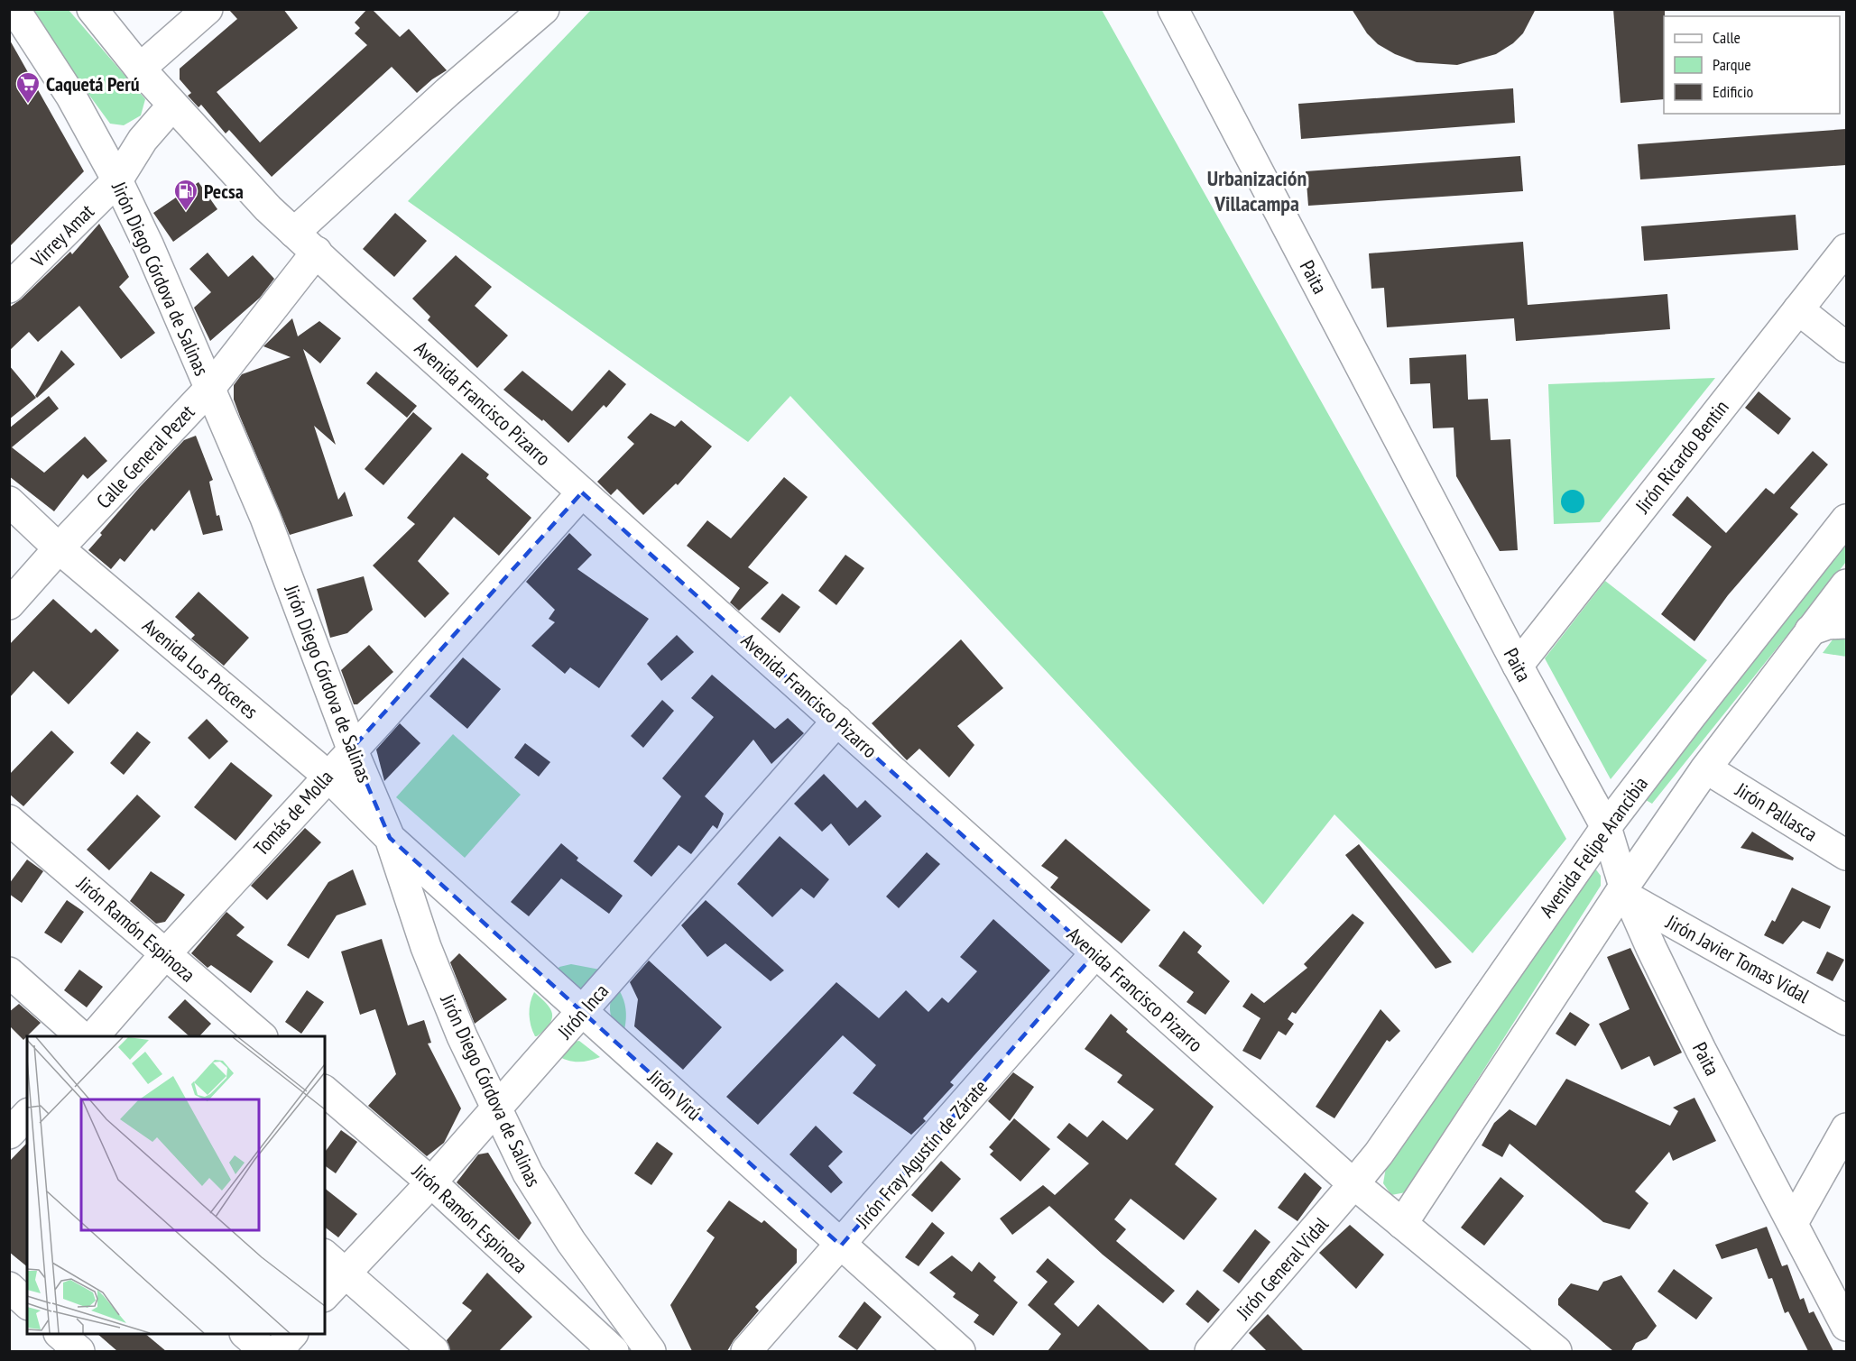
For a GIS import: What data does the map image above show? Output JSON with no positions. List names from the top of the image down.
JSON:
{
  "streets": {
    "street": [
      "Virrey Amat",
      "Paita",
      "Jirón Diego Córdova de Salinas",
      "Avenida Francisco Pizarro",
      "Calle General Pezet",
      "Jirón Ricardo Bentin",
      "Avenida Los Próceres",
      "Jirón Pallasca",
      "Tomás de Molla",
      "Avenida Felipe Arancibia",
      "Jirón Ramón Espinoza",
      "Jirón Javier Tomas Vidal",
      "Jirón Inca",
      "Jirón Virú",
      "Jirón Fray Agustín de Zárate",
      "Jirón General Vidal"
    ]
  },
  "crossings": [
    ["Virrey Amat", "Jirón Diego Córdova de Salinas"],
    ["Virrey Amat", "Avenida Francisco Pizarro"],
    ["Paita", "Jirón Ricardo Bentin"],
    ["Paita", "Avenida Felipe Arancibia"],
    ["Paita", "Jirón Javier Tomas Vidal"],
    ["Jirón Diego Córdova de Salinas", "Calle General Pezet"],
    ["Jirón Diego Córdova de Salinas", "Avenida Los Próceres"],
    ["Jirón Diego Córdova de Salinas", "Tomás de Molla"],
    ["Jirón Diego Córdova de Salinas", "Jirón Inca"],
    ["Jirón Diego Córdova de Salinas", "Jirón Virú"],
    ["Avenida Francisco Pizarro", "Calle General Pezet"],
    ["Avenida Francisco Pizarro", "Tomás de Molla"],
    ["Avenida Francisco Pizarro", "Avenida Felipe Arancibia"],
    ["Avenida Francisco Pizarro", "Jirón Inca"],
    ["Avenida Francisco Pizarro", "Jirón Fray Agustín de Zárate"],
    ["Avenida Francisco Pizarro", "Jirón General Vidal"],
    ["Calle General Pezet", "Avenida Los Próceres"],
    ["Avenida Los Próceres", "Tomás de Molla"],
    ["Avenida Los Próceres", "Jirón Virú"],
    ["Tomás de Molla", "Jirón Ramón Espinoza"],
    ["Avenida Felipe Arancibia", "Jirón General Vidal"],
    ["Jirón Ramón Espinoza", "Jirón Inca"],
    ["Jirón Inca", "Jirón Virú"],
    ["Jirón Virú", "Jirón Fray Agustín de Zárate"]
  ],
  "districts": ["Urbanización Villacampa"],
  "places": {
    "supermarket": ["Caquetá Perú"],
    "fuel station": ["Pecsa"]
  },
  "legend": ["Calle", "Parque", "Edificio"]
}
